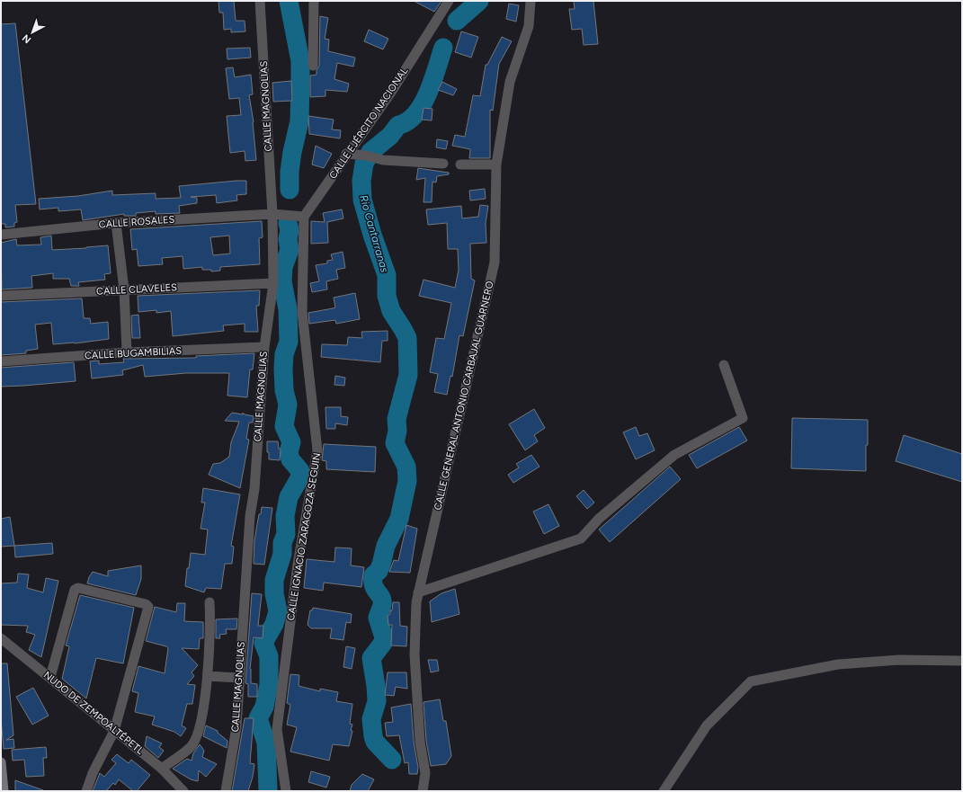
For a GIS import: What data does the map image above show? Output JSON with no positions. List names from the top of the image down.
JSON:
{
  "streets": {
    "street": [
      "CALLE MAGNOLIAS",
      "CALLE EJÉRCITO NACIONAL",
      "CALLE ROSALES",
      "CALLE CLAVELES",
      "CALLE BUGAMBILIAS",
      "CALLE GENERAL ANTONIO CARBAJAL GUARNERO",
      "CALLE IGNACIO ZARAGOZA SEGUIN",
      "NUDO DE ZEMPOALTÉPETL"
    ]
  },
  "crossings": [
    ["CALLE MAGNOLIAS", "CALLE ROSALES"],
    ["CALLE MAGNOLIAS", "CALLE CLAVELES"],
    ["CALLE MAGNOLIAS", "CALLE BUGAMBILIAS"],
    ["CALLE EJÉRCITO NACIONAL", "CALLE IGNACIO ZARAGOZA SEGUIN"]
  ],
  "water": ["Rio Cantarranas"],
  "north": "bottom left"
}
